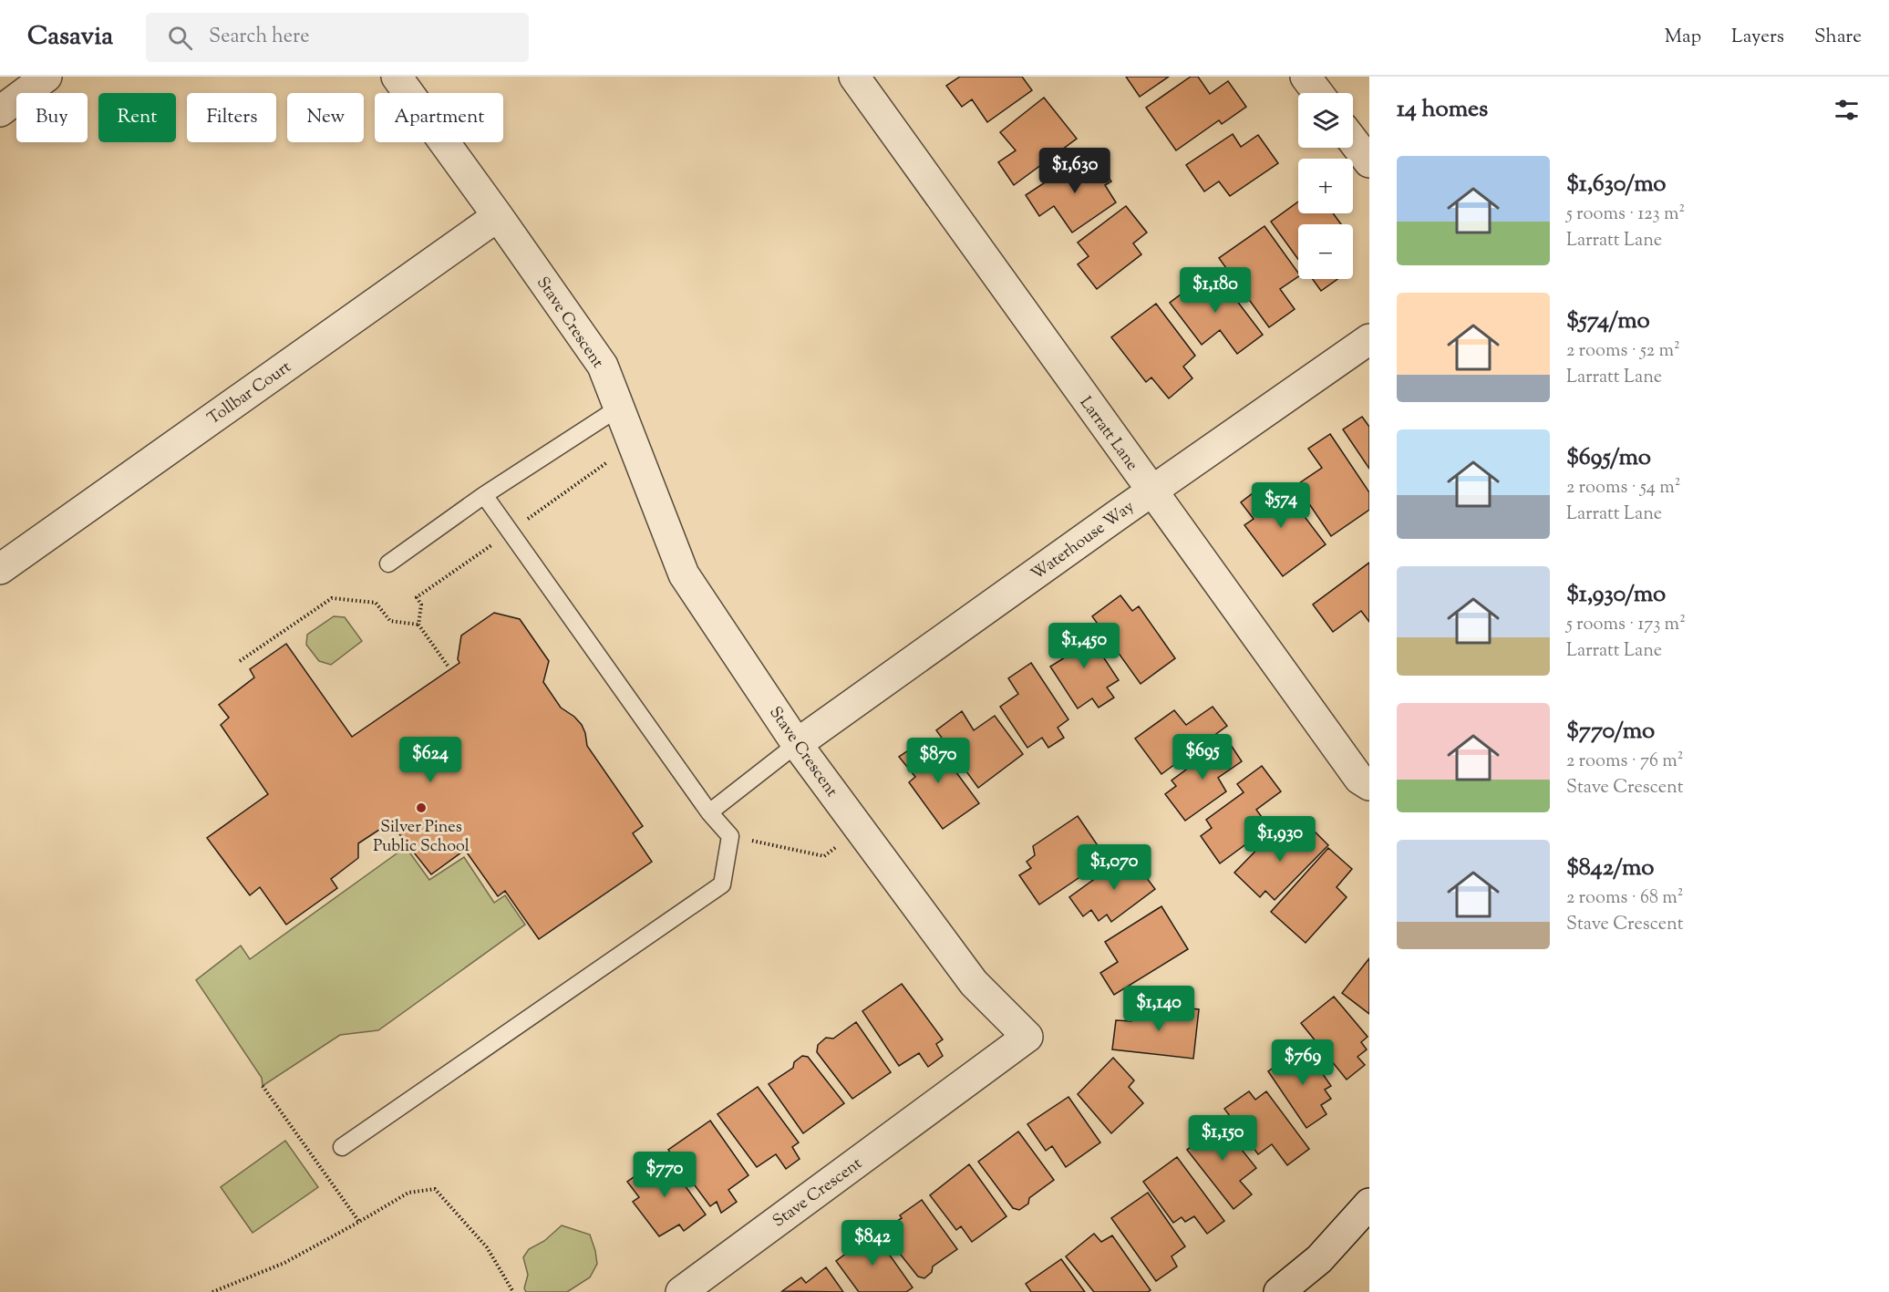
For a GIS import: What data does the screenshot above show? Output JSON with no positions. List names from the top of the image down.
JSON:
{
  "streets": {
    "street": [
      "Stave Crescent",
      "Tollbar Court",
      "Larratt Lane",
      "Waterhouse Way"
    ]
  },
  "crossings": [
    ["Stave Crescent", "Tollbar Court"],
    ["Stave Crescent", "Waterhouse Way"],
    ["Larratt Lane", "Waterhouse Way"]
  ],
  "places": ["Silver Pines Public School"],
  "page": {
    "header": "Casavia",
    "search": "Search here",
    "nav": ["Map", "Layers", "Share"],
    "heading": "14 homes",
    "map_buttons": ["+", "−"],
    "chip": [
      "Buy",
      "Rent",
      "Filters",
      "New",
      "Apartment"
    ],
    "list": [
      {
        "name": "$1,630/mo",
        "note": "5 rooms · 123 m² · Larratt Lane"
      },
      {
        "name": "$574/mo",
        "note": "2 rooms · 52 m² · Larratt Lane"
      },
      {
        "name": "$695/mo",
        "note": "2 rooms · 54 m² · Larratt Lane"
      },
      {
        "name": "$1,930/mo",
        "note": "5 rooms · 173 m² · Larratt Lane"
      },
      {
        "name": "$770/mo",
        "note": "2 rooms · 76 m² · Stave Crescent"
      },
      {
        "name": "$842/mo",
        "note": "2 rooms · 68 m² · Stave Crescent"
      }
    ],
    "price": [
      "$1,630",
      "$1,180",
      "$574",
      "$1,450",
      "$695",
      "$624",
      "$870",
      "$1,930",
      "$1,070",
      "$1,140",
      "$769",
      "$1,150",
      "$770",
      "$842"
    ]
  }
}
